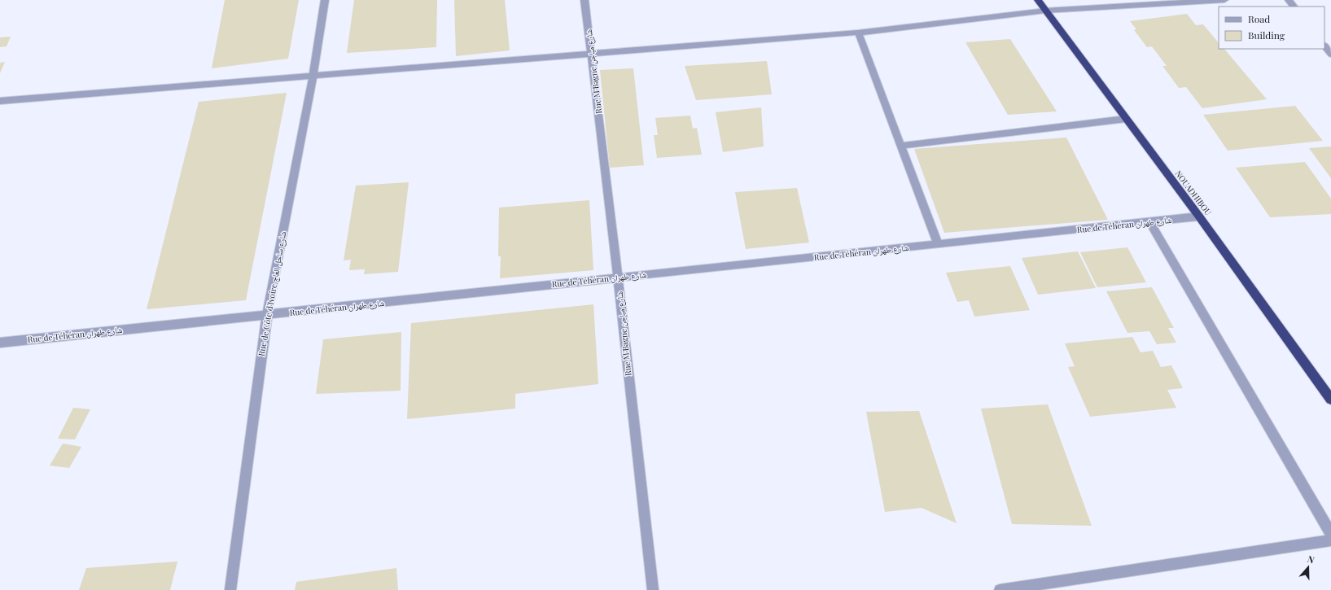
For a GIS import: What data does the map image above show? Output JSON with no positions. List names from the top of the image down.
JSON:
{
  "streets": {
    "highway": ["NOUADHIBOU"],
    "street": ["Rue M'Bagne شارع مباجن", "Rue de Téhéran شارع طهران", "Rue de Côte d'Ivoire شارع ساحل العاج"]
  },
  "crossings": [
    ["Rue M'Bagne شارع مباجن", "Rue de Téhéran شارع طهران"],
    ["NOUADHIBOU", "Rue de Téhéran شارع طهران"],
    ["Rue de Téhéran شارع طهران", "Rue de Côte d'Ivoire شارع ساحل العاج"]
  ],
  "legend": ["Road", "Building"],
  "north": "top"
}
